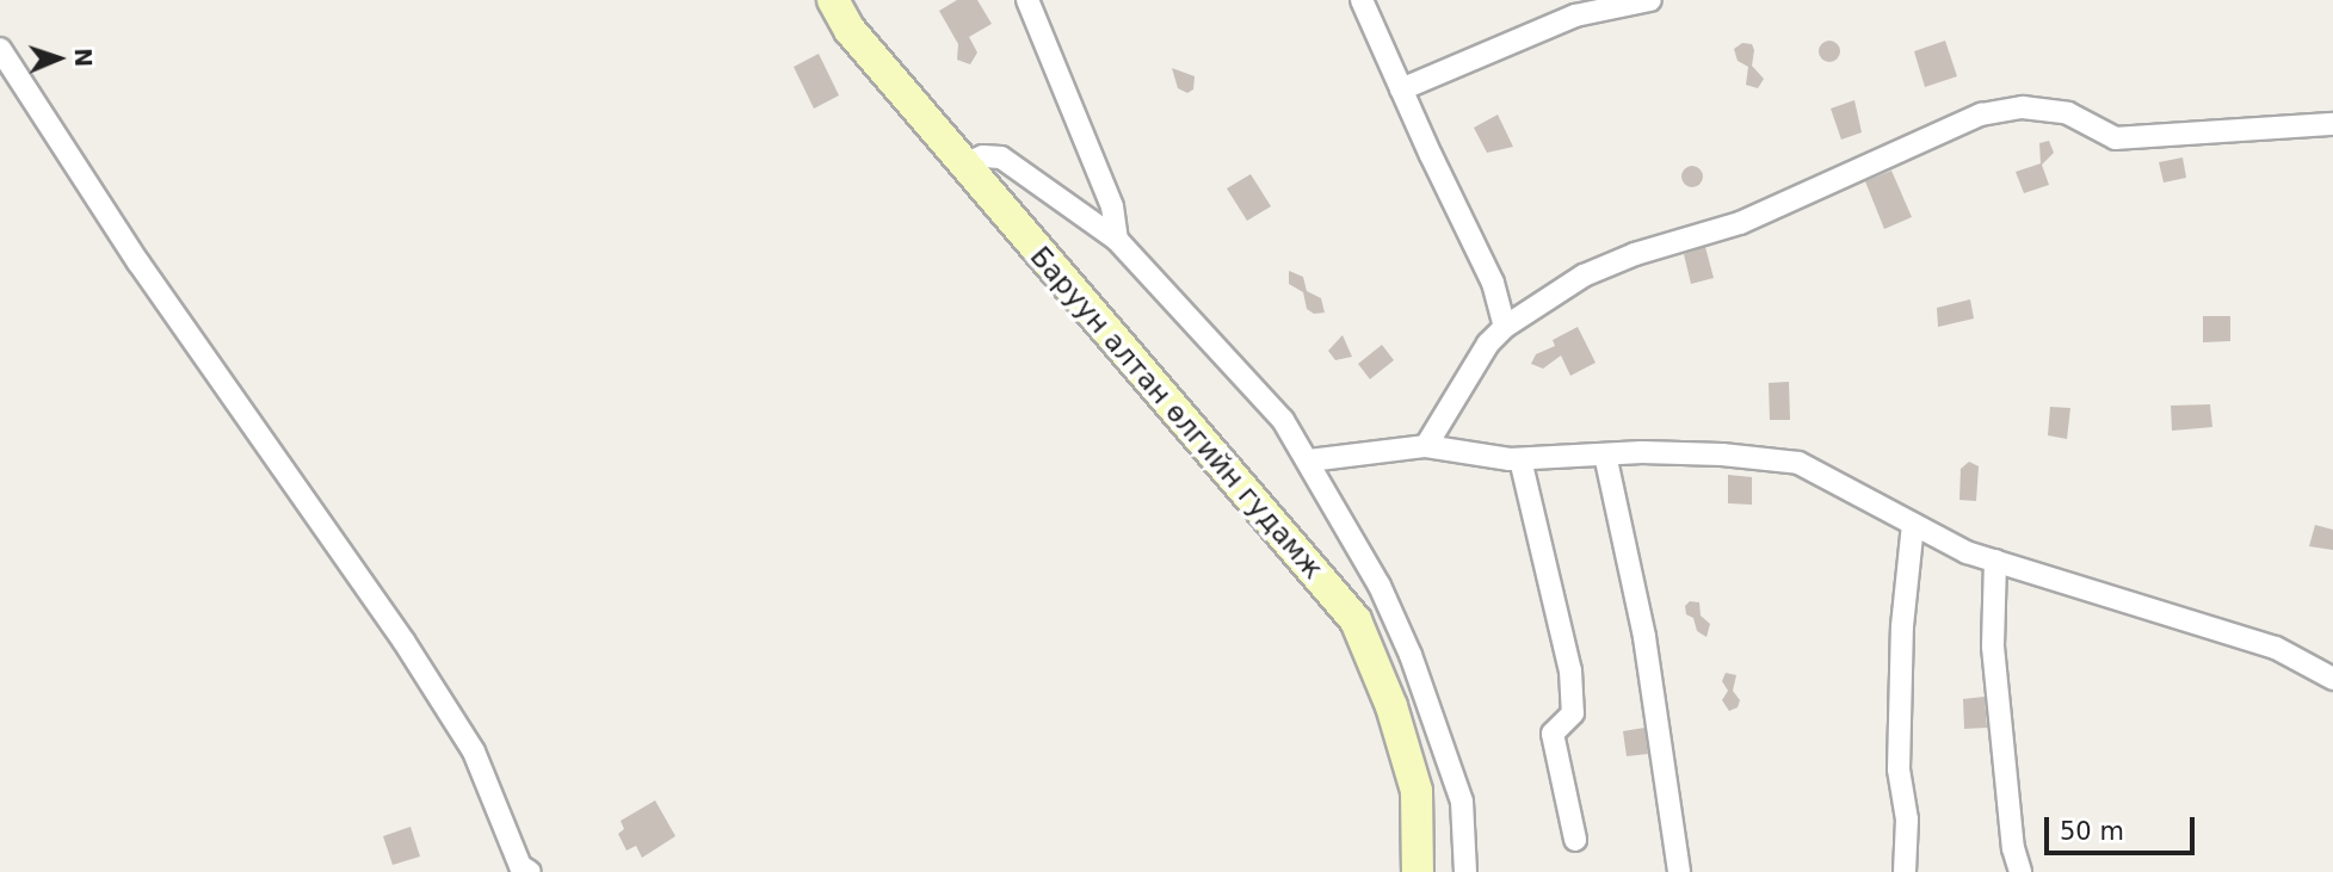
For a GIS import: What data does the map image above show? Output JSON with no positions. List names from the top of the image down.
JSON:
{
  "streets": {
    "main road": ["Баруун алтан өлгийн гудамж"]
  },
  "scale_bar": "50 m",
  "north": "right"
}
